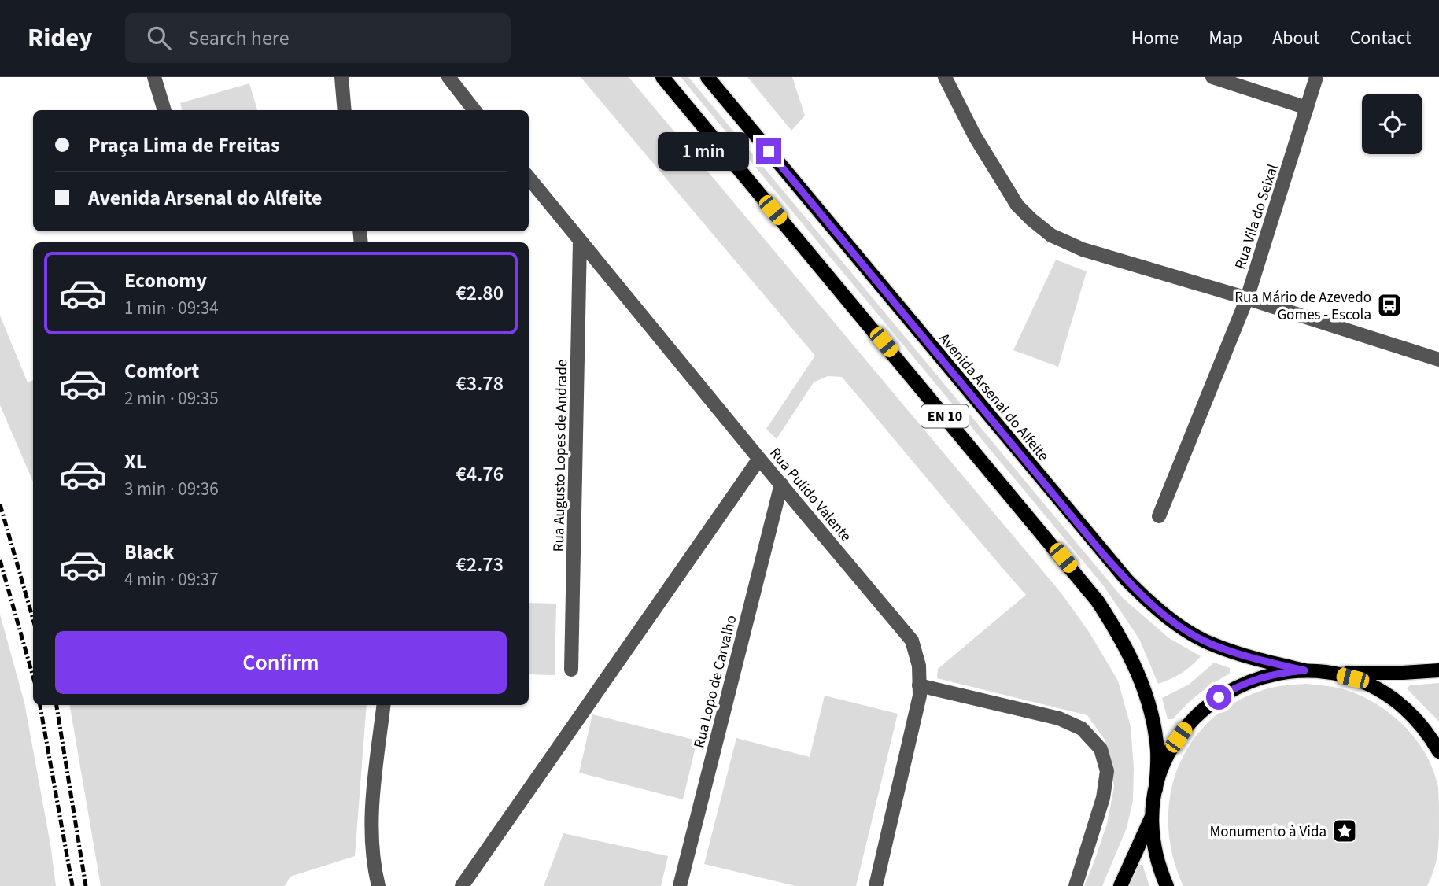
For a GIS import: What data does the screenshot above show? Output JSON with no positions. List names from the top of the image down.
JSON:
{
  "streets": {
    "main road": ["Avenida Arsenal do Alfeite", "EN 10"],
    "street": [
      "Rua Vila do Seixal",
      "Rua Augusto Lopes de Andrade",
      "Rua Pulido Valente",
      "Rua Lopo de Carvalho"
    ]
  },
  "crossings": [
    ["Rua Augusto Lopes de Andrade", "Rua Pulido Valente"],
    ["Rua Pulido Valente", "Rua Lopo de Carvalho"]
  ],
  "places": {
    "bus stop": ["Rua Mário de Azevedo Gomes - Escola"],
    "place": ["Monumento à Vida"]
  },
  "page": {
    "header": "Ridey",
    "search": "Search here",
    "nav": [
      "Home",
      "Map",
      "About",
      "Contact"
    ],
    "banner": ["Praça Lima de Freitas", "Avenida Arsenal do Alfeite"],
    "bubble": "1 min",
    "list": [
      {
        "name": "Economy",
        "note": "1 min · 09:34",
        "value": "€2.80"
      },
      {
        "name": "Comfort",
        "note": "2 min · 09:35",
        "value": "€3.78"
      },
      {
        "name": "XL",
        "note": "3 min · 09:36",
        "value": "€4.76"
      },
      {
        "name": "Black",
        "note": "4 min · 09:37",
        "value": "€2.73"
      }
    ],
    "buttons": "Confirm"
  }
}
